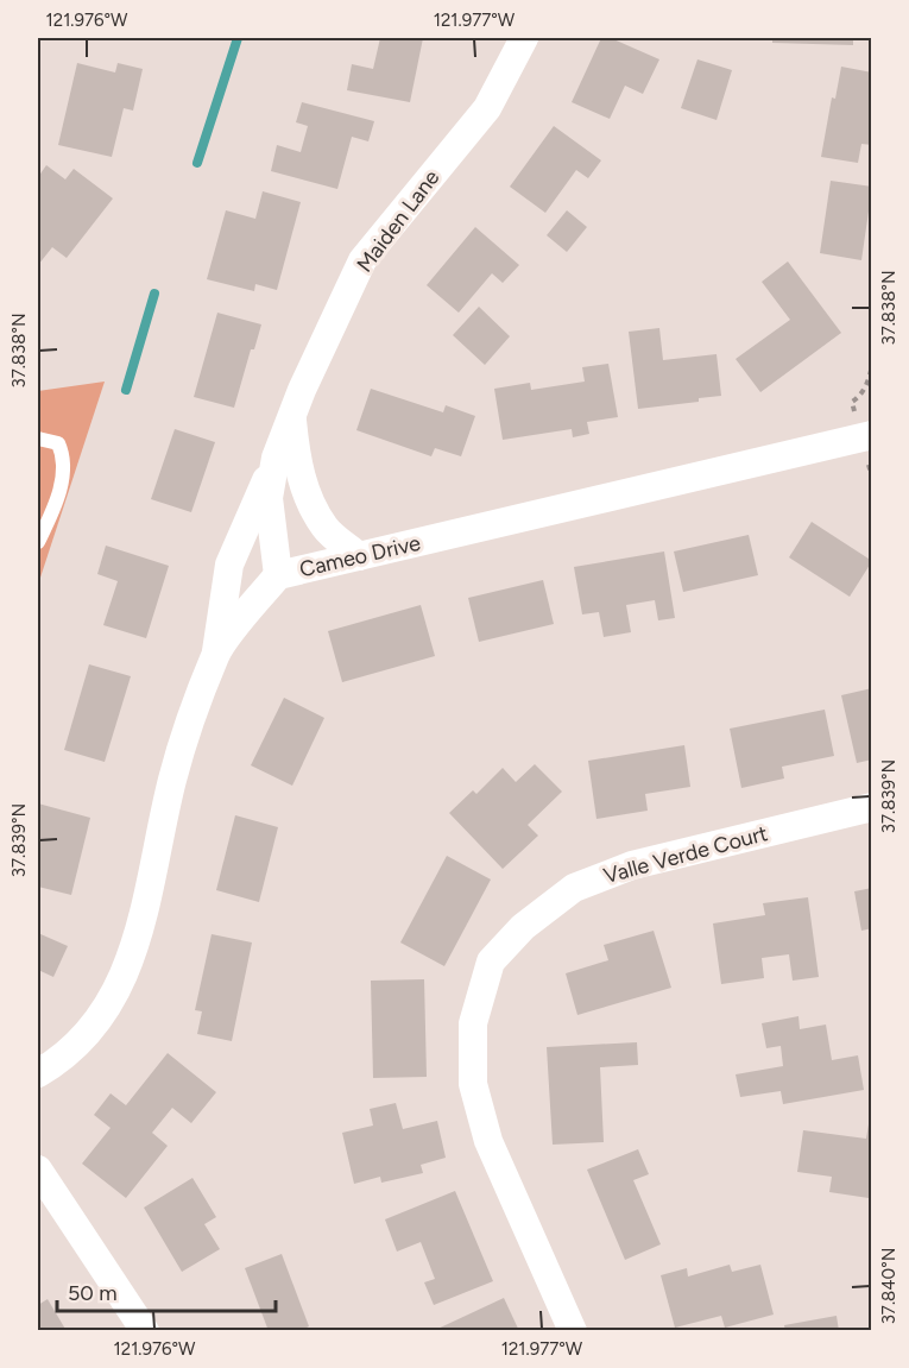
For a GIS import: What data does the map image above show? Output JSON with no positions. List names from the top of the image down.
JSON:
{
  "streets": {
    "street": ["Maiden Lane", "Cameo Drive", "Valle Verde Court"]
  },
  "crossings": [
    ["Maiden Lane", "Cameo Drive"]
  ],
  "scale_bar": "50 m",
  "coordinates": [
    "121.976°W",
    "121.977°W",
    "37.838°N",
    "37.839°N",
    "37.840°N"
  ]
}
